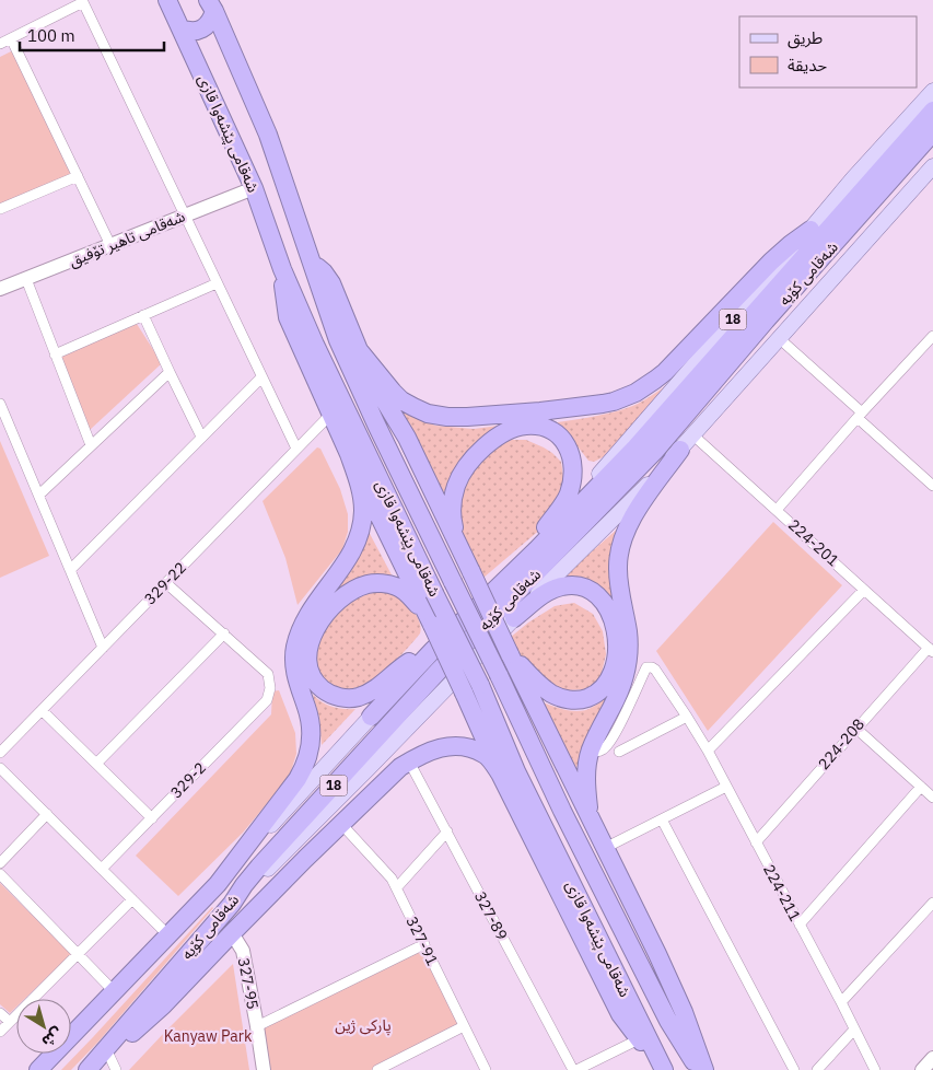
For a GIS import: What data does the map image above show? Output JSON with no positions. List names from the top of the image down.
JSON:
{
  "streets": {
    "highway": ["شەقامی پێشەوا قازی", "شەقامی کۆیە", "18"],
    "street": [
      "شەقامی تاهیر تۆفیق",
      "224-201",
      "329-22",
      "224-208",
      "329-2",
      "224-211",
      "327-89",
      "327-91",
      "327-95"
    ]
  },
  "crossings": [
    ["شەقامی پێشەوا قازی", "شەقامی تاهیر تۆفیق"],
    ["شەقامی کۆیە", "224-201"],
    ["224-201", "224-208"],
    ["224-208", "224-211"]
  ],
  "parks": ["پارکی ژین", "Kanyaw Park"],
  "legend": ["طريق", "حديقة"],
  "scale_bar": "100 m",
  "north": "bottom right"
}
